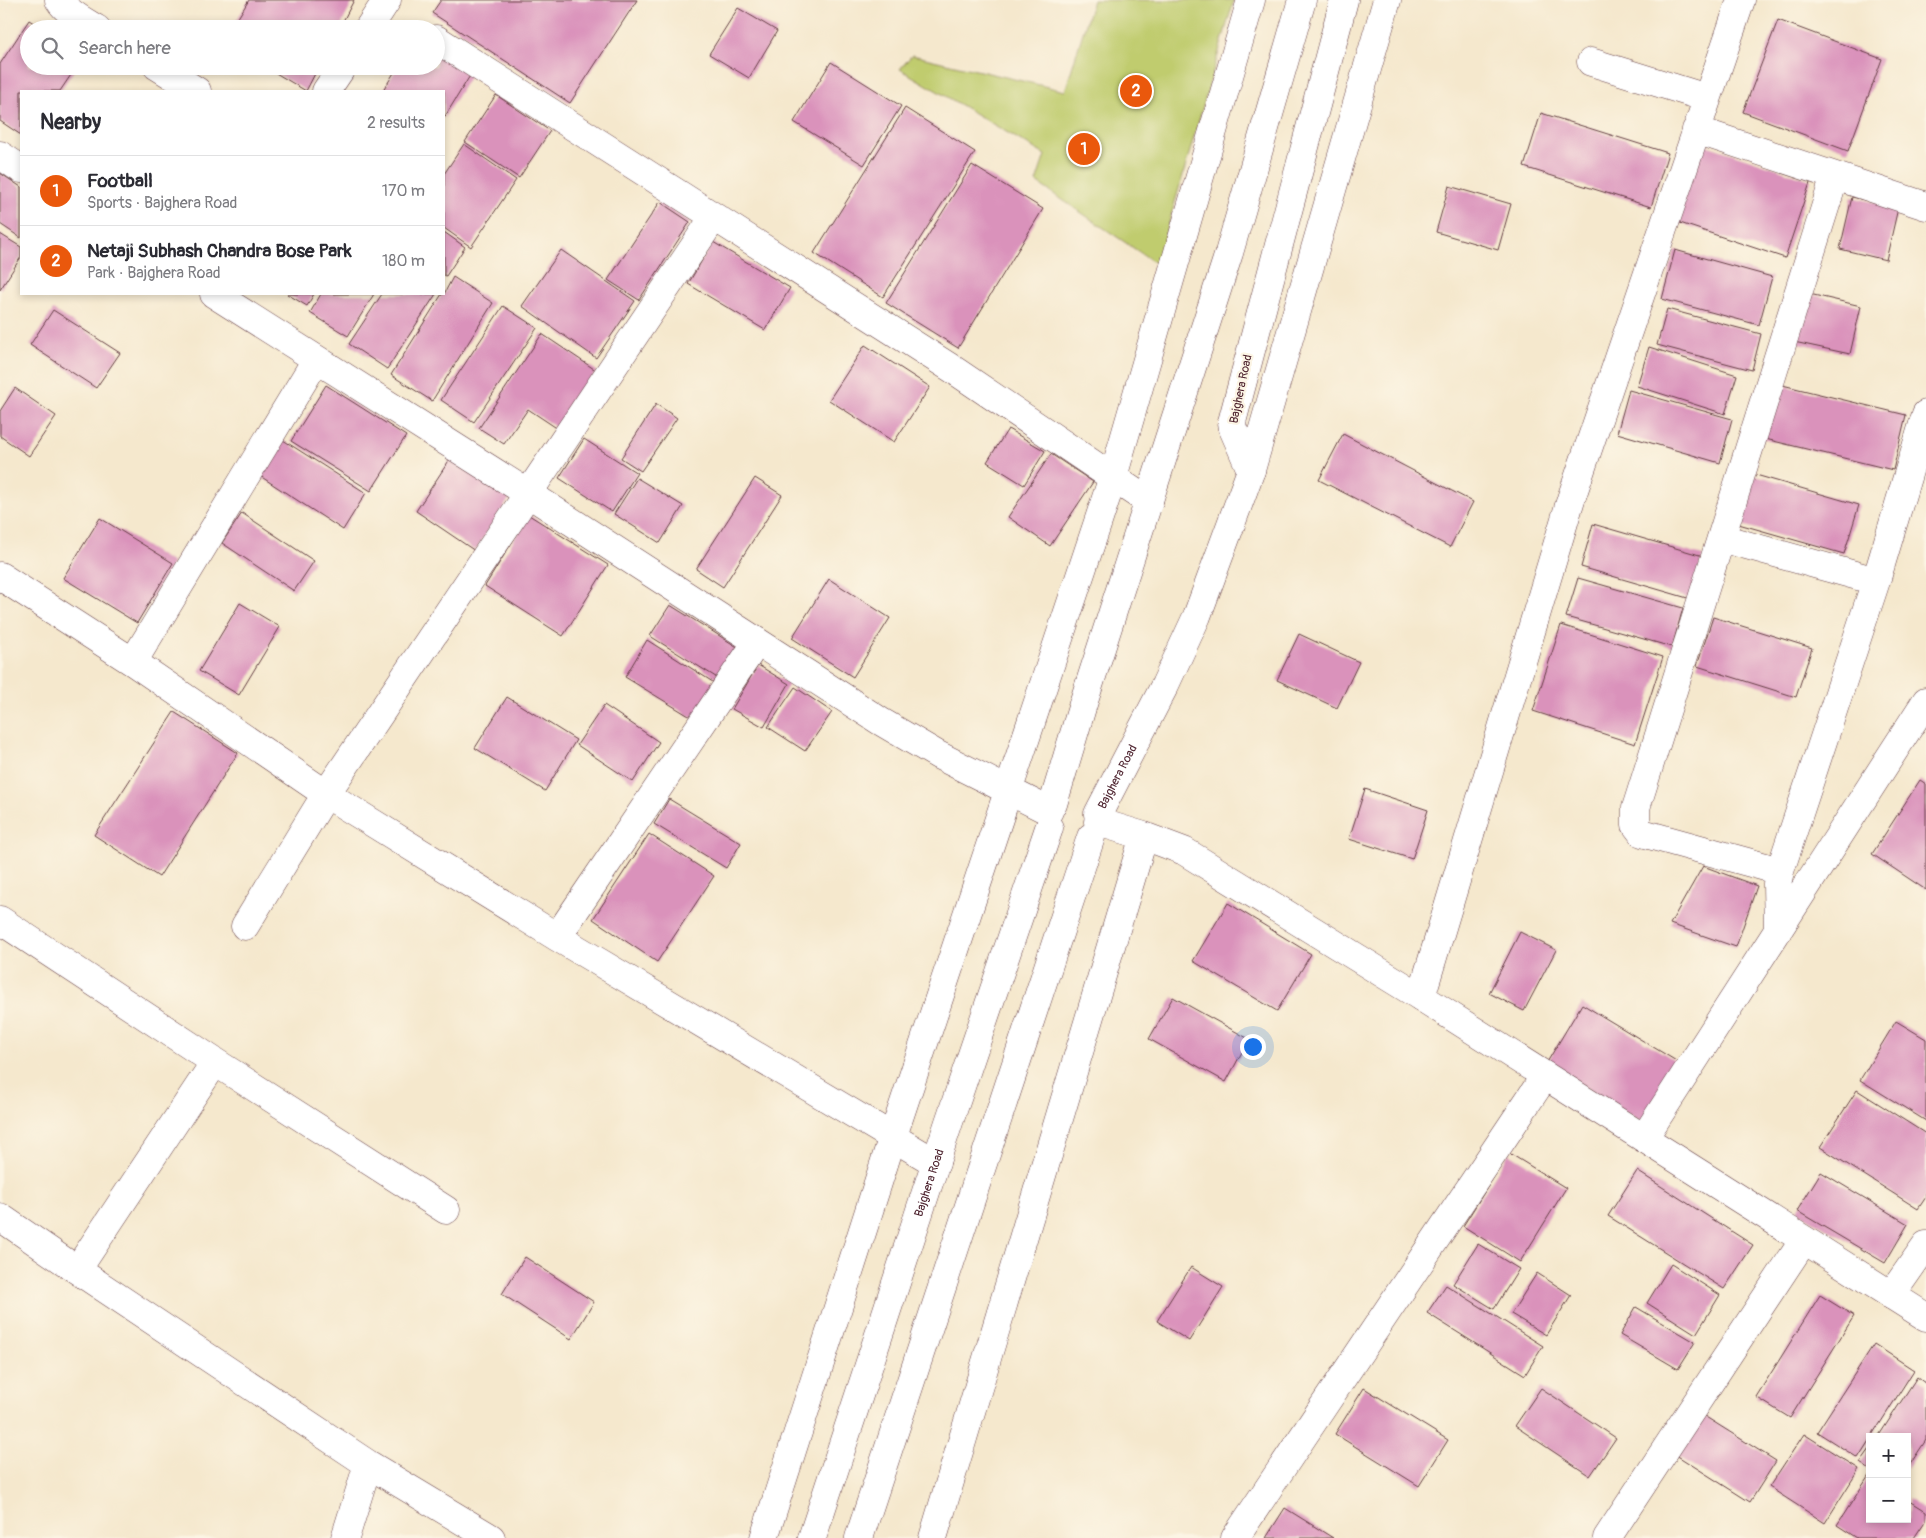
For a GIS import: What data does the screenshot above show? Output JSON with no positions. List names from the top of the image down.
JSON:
{
  "streets": {
    "street": ["Bajghera Road"]
  },
  "page": {
    "search": "Search here",
    "pins": ["2", "1"],
    "heading": ["Nearby", "2 results"],
    "list": [
      {
        "mark": "1",
        "name": "Football",
        "note": "Sports · Bajghera Road",
        "value": "170 m"
      },
      {
        "mark": "2",
        "name": "Netaji Subhash Chandra Bose Park",
        "note": "Park · Bajghera Road",
        "value": "180 m"
      }
    ],
    "map_buttons": ["+", "−"]
  }
}
